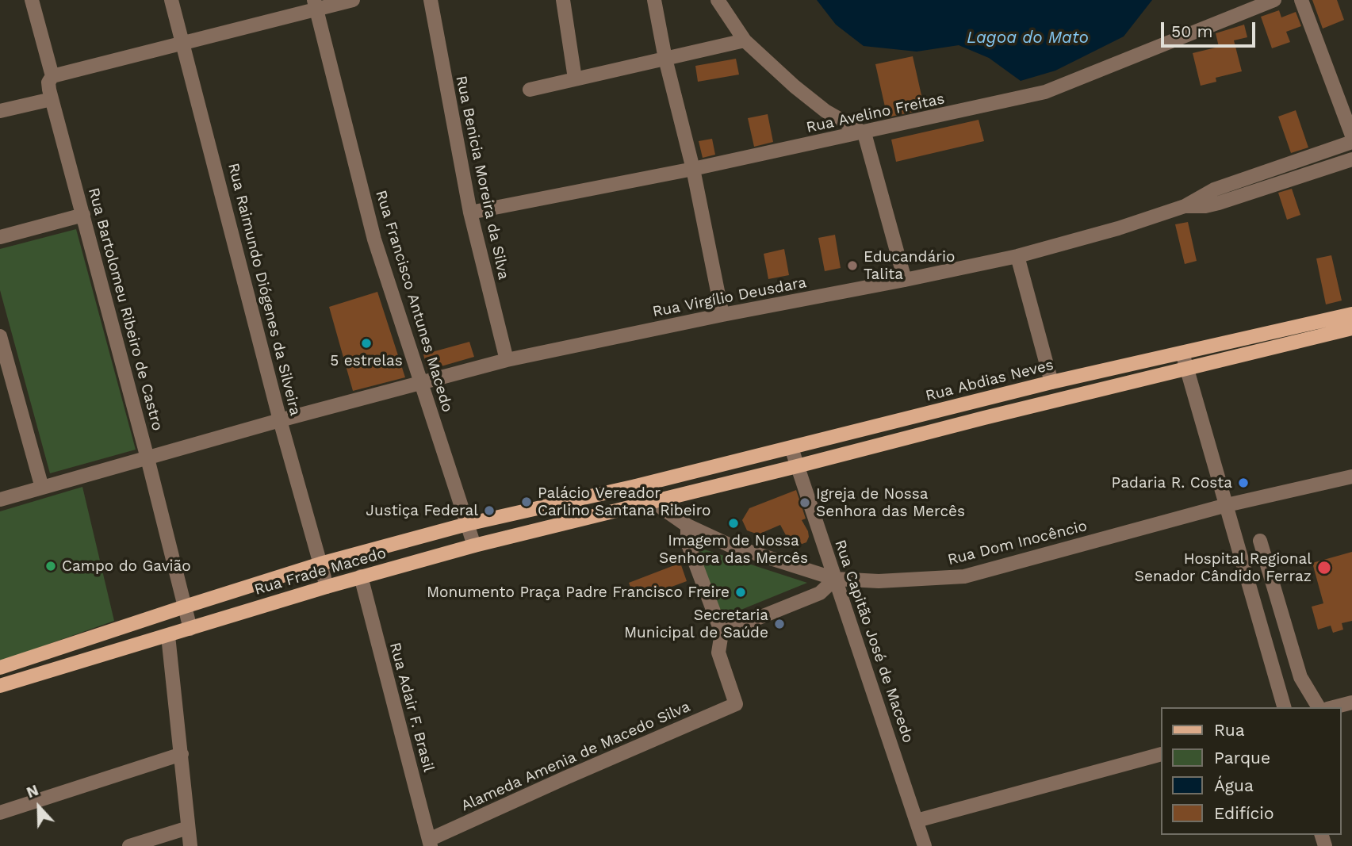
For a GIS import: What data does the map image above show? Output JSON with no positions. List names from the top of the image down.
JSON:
{
  "streets": {
    "main road": ["Rua Abdias Neves", "Rua Frade Macedo"],
    "street": [
      "Rua Avelino Freitas",
      "Rua Benicia Moreira da Silva",
      "Rua Raimundo Diógenes da Silveira",
      "Rua Virgílio Deusdara",
      "Rua Francisco Antunes Macedo",
      "Rua Bartolomeu Ribeiro de Castro",
      "Rua Dom Inocêncio",
      "Rua Capitão José de Macedo",
      "Rua Adair F. Brasil",
      "Alameda Amenia de Macedo Silva"
    ]
  },
  "crossings": [
    ["Rua Avelino Freitas", "Rua Benicia Moreira da Silva"],
    ["Rua Benicia Moreira da Silva", "Rua Virgílio Deusdara"],
    ["Rua Raimundo Diógenes da Silveira", "Rua Virgílio Deusdara"],
    ["Rua Raimundo Diógenes da Silveira", "Rua Frade Macedo"],
    ["Rua Virgílio Deusdara", "Rua Francisco Antunes Macedo"],
    ["Rua Virgílio Deusdara", "Rua Bartolomeu Ribeiro de Castro"],
    ["Rua Francisco Antunes Macedo", "Rua Frade Macedo"],
    ["Rua Bartolomeu Ribeiro de Castro", "Rua Frade Macedo"],
    ["Rua Abdias Neves", "Rua Dom Inocêncio"],
    ["Rua Abdias Neves", "Rua Frade Macedo"],
    ["Rua Abdias Neves", "Rua Capitão José de Macedo"],
    ["Rua Dom Inocêncio", "Rua Frade Macedo"],
    ["Rua Dom Inocêncio", "Rua Capitão José de Macedo"],
    ["Rua Frade Macedo", "Rua Adair F. Brasil"],
    ["Rua Adair F. Brasil", "Alameda Amenia de Macedo Silva"]
  ],
  "water": ["Lagoa do Mato"],
  "places": [
    "Educandário Talita",
    "5 estrelas",
    "Padaria R. Costa",
    "Palácio Vereador Carlino Santana Ribeiro",
    "Igreja de Nossa Senhora das Mercês",
    "Justiça Federal",
    "Imagem de Nossa Senhora das Mercês",
    "Campo do Gavião",
    "Hospital Regional Senador Cândido Ferraz",
    "Monumento Praça Padre Francisco Freire",
    "Secretaria Municipal de Saúde"
  ],
  "legend": [
    "Rua",
    "Parque",
    "Água",
    "Edifício"
  ],
  "scale_bar": "50 m",
  "north": "top"
}
